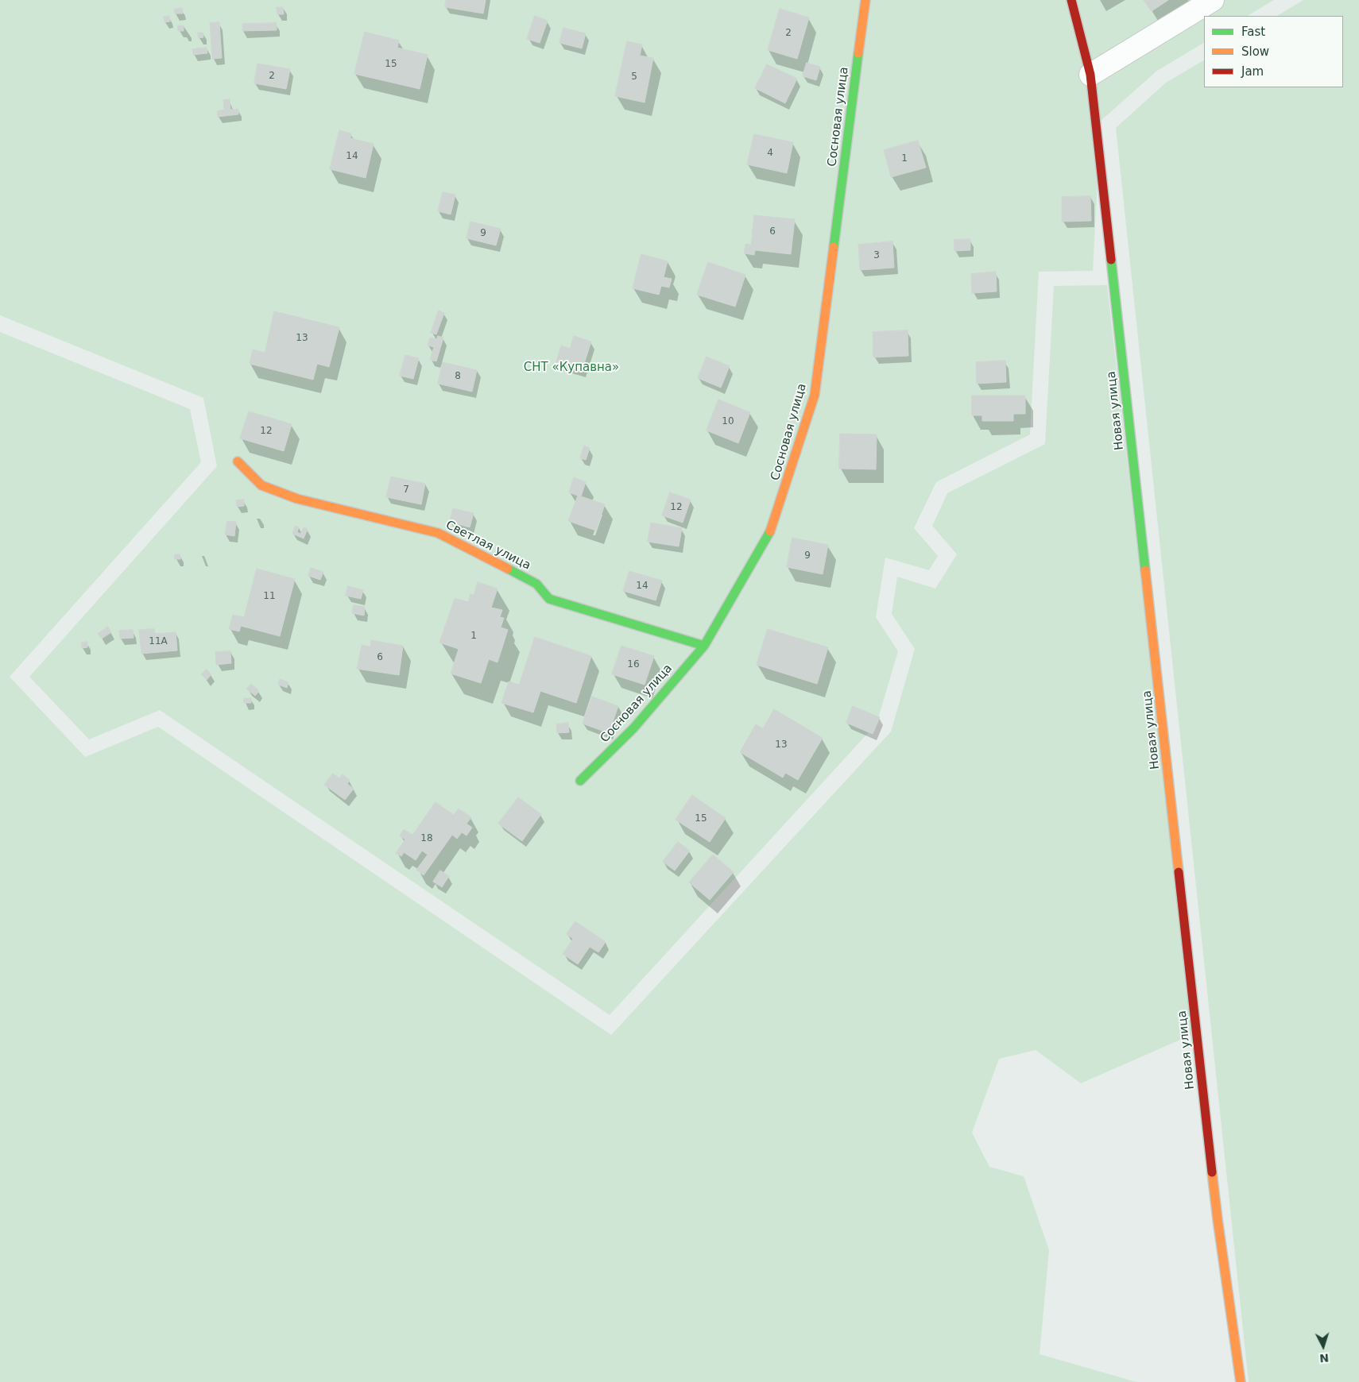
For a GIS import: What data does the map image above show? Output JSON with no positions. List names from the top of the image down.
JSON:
{
  "streets": {
    "street": ["Сосновая улица", "Новая улица", "Светлая улица"]
  },
  "crossings": [
    ["Сосновая улица", "Светлая улица"]
  ],
  "parks": ["СНТ «Купавна»"],
  "house_numbers": [
    "2",
    "15",
    "2",
    "5",
    "4",
    "14",
    "1",
    "6",
    "9",
    "3",
    "13",
    "8",
    "10",
    "12",
    "7",
    "12",
    "9",
    "14",
    "11",
    "1",
    "11А",
    "6",
    "16",
    "13",
    "15",
    "18"
  ],
  "legend": ["Fast", "Slow", "Jam"],
  "north": "bottom"
}
